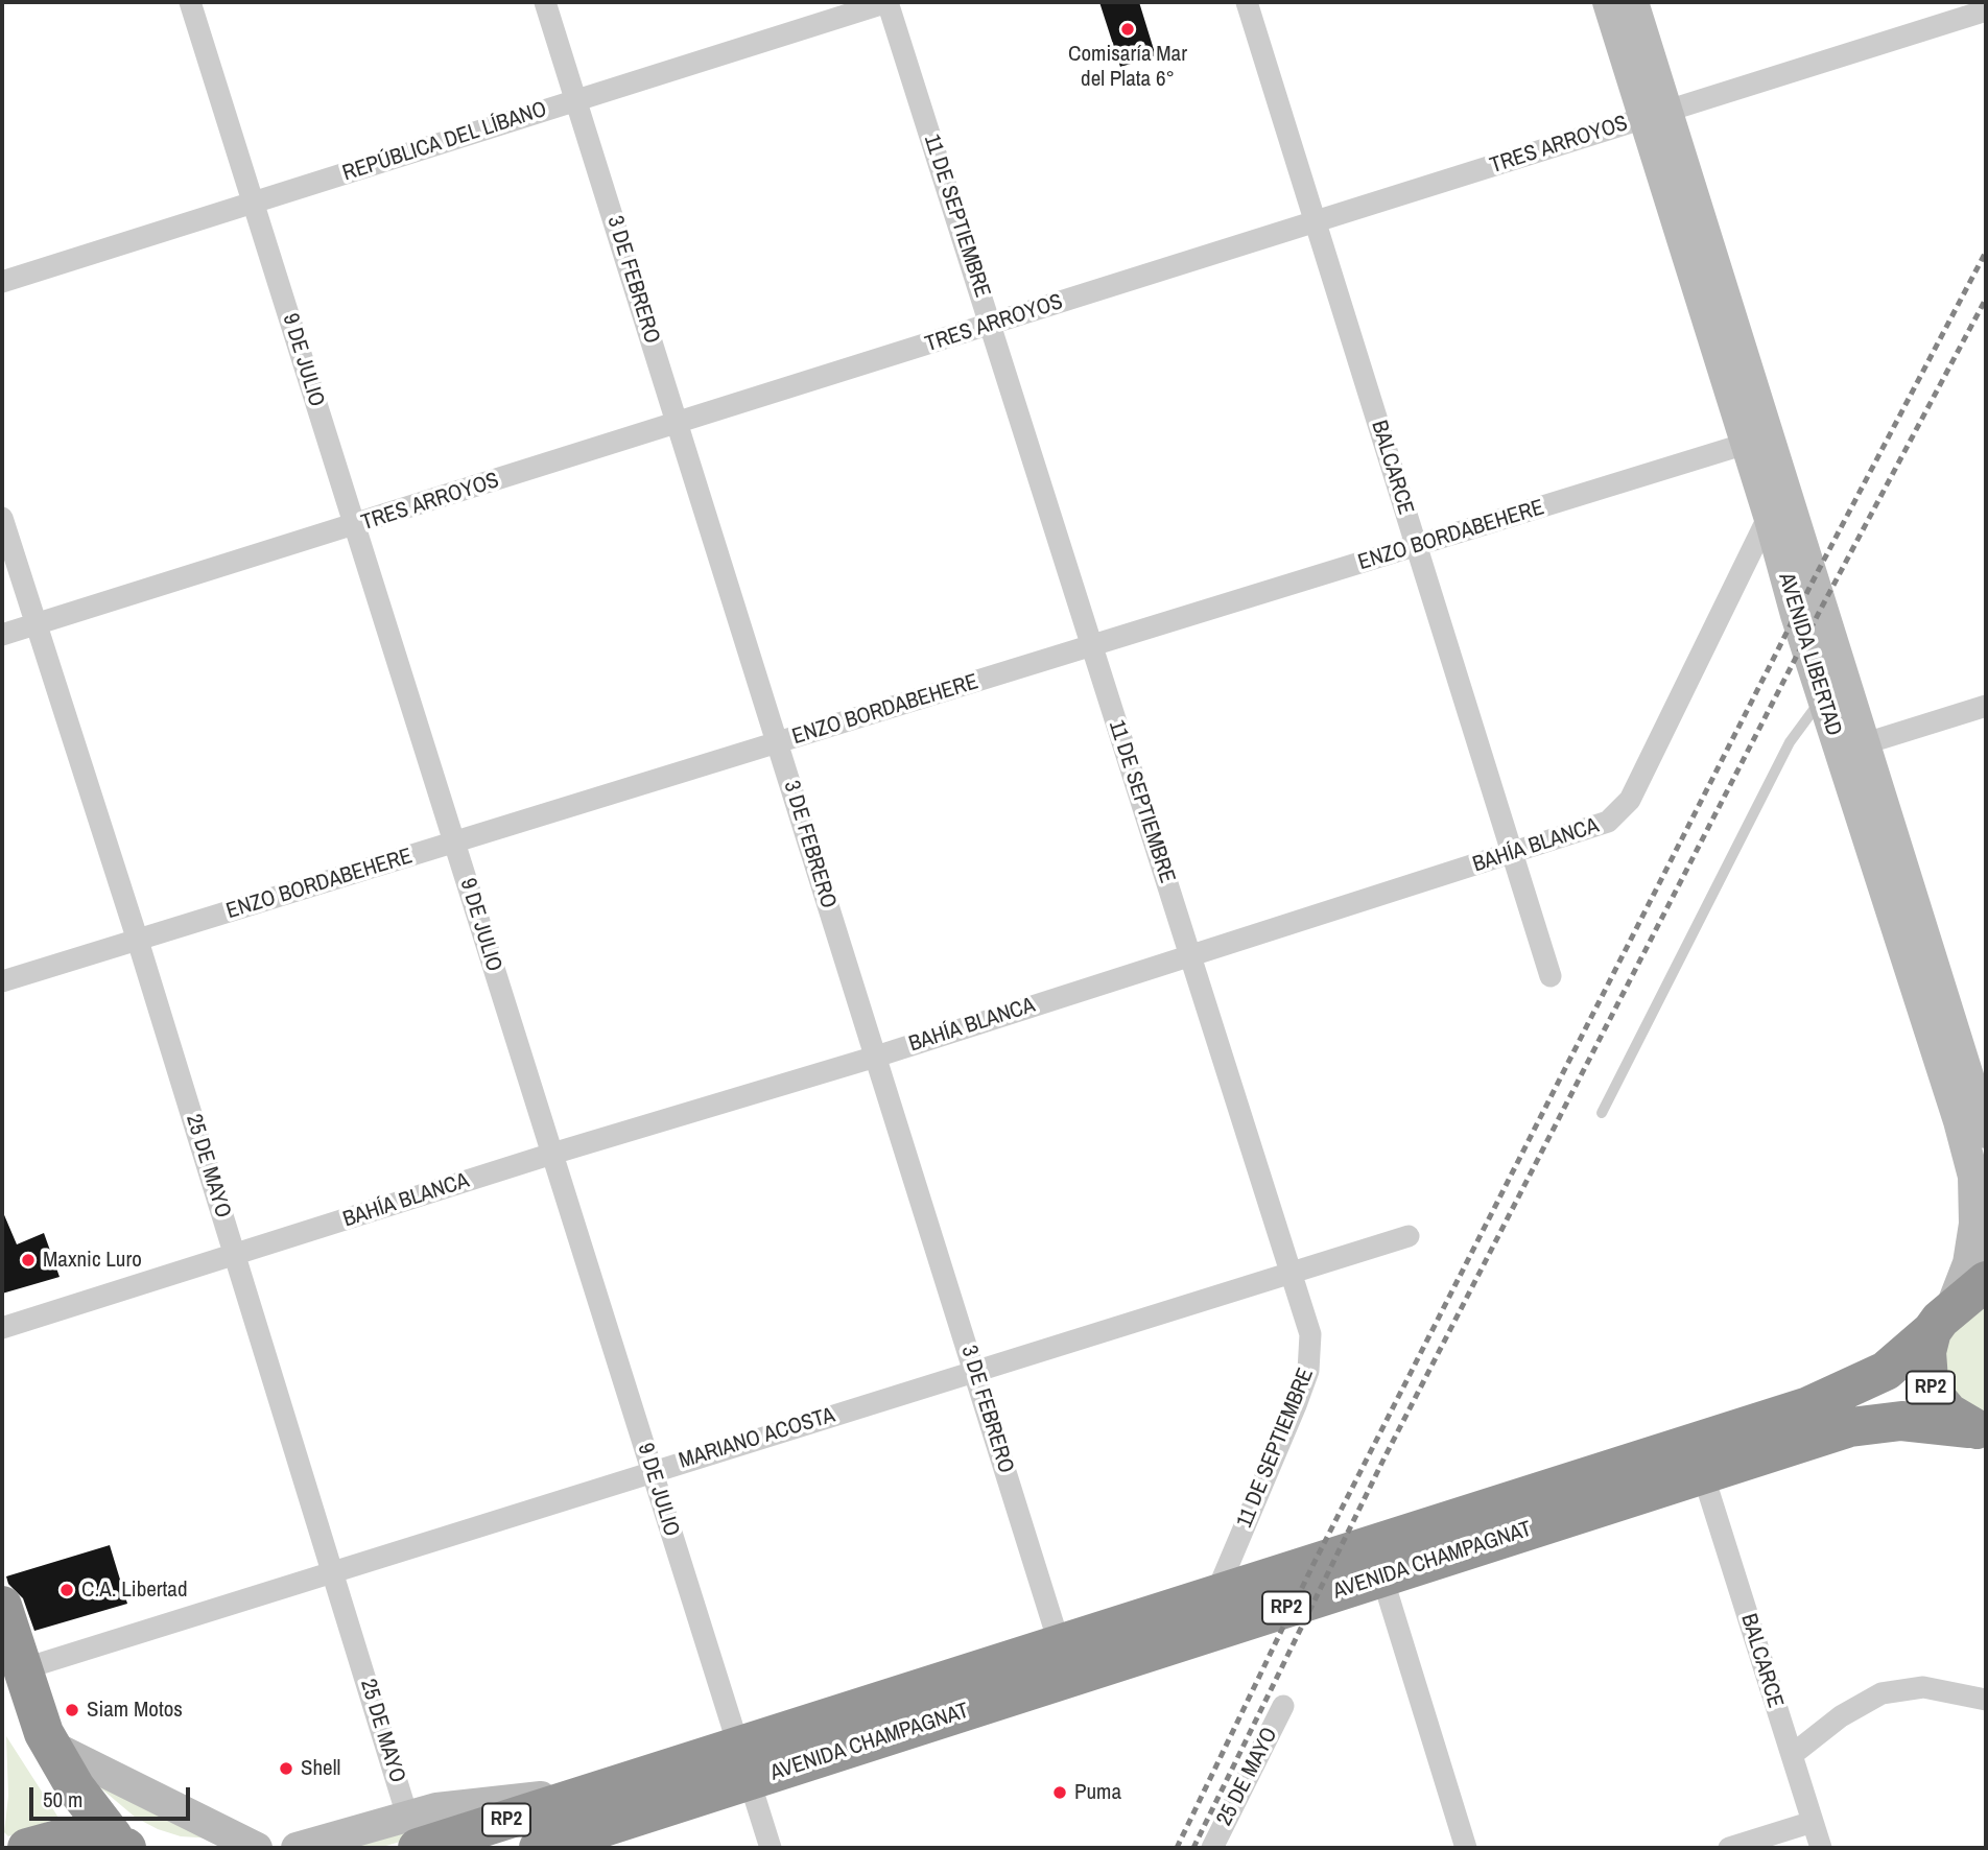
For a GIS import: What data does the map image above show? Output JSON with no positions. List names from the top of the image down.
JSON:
{
  "streets": {
    "highway": ["RP2", "AVENIDA CHAMPAGNAT"],
    "main road": ["AVENIDA LIBERTAD"],
    "street": [
      "REPÚBLICA DEL LÍBANO",
      "TRES ARROYOS",
      "11 DE SEPTIEMBRE",
      "3 DE FEBRERO",
      "9 DE JULIO",
      "BALCARCE",
      "ENZO BORDABEHERE",
      "BAHÍA BLANCA",
      "25 DE MAYO",
      "MARIANO ACOSTA"
    ]
  },
  "crossings": [
    ["REPÚBLICA DEL LÍBANO", "11 DE SEPTIEMBRE"],
    ["REPÚBLICA DEL LÍBANO", "3 DE FEBRERO"],
    ["REPÚBLICA DEL LÍBANO", "9 DE JULIO"],
    ["TRES ARROYOS", "11 DE SEPTIEMBRE"],
    ["TRES ARROYOS", "3 DE FEBRERO"],
    ["TRES ARROYOS", "9 DE JULIO"],
    ["TRES ARROYOS", "BALCARCE"],
    ["TRES ARROYOS", "AVENIDA LIBERTAD"],
    ["TRES ARROYOS", "25 DE MAYO"],
    ["11 DE SEPTIEMBRE", "ENZO BORDABEHERE"],
    ["11 DE SEPTIEMBRE", "BAHÍA BLANCA"],
    ["11 DE SEPTIEMBRE", "MARIANO ACOSTA"],
    ["11 DE SEPTIEMBRE", "AVENIDA CHAMPAGNAT"],
    ["3 DE FEBRERO", "ENZO BORDABEHERE"],
    ["3 DE FEBRERO", "BAHÍA BLANCA"],
    ["3 DE FEBRERO", "MARIANO ACOSTA"],
    ["3 DE FEBRERO", "AVENIDA CHAMPAGNAT"],
    ["9 DE JULIO", "ENZO BORDABEHERE"],
    ["9 DE JULIO", "BAHÍA BLANCA"],
    ["9 DE JULIO", "MARIANO ACOSTA"],
    ["9 DE JULIO", "AVENIDA CHAMPAGNAT"],
    ["BALCARCE", "ENZO BORDABEHERE"],
    ["BALCARCE", "BAHÍA BLANCA"],
    ["BALCARCE", "AVENIDA CHAMPAGNAT"],
    ["ENZO BORDABEHERE", "AVENIDA LIBERTAD"],
    ["ENZO BORDABEHERE", "25 DE MAYO"],
    ["AVENIDA LIBERTAD", "BAHÍA BLANCA"],
    ["AVENIDA LIBERTAD", "RP2"],
    ["AVENIDA LIBERTAD", "AVENIDA CHAMPAGNAT"],
    ["BAHÍA BLANCA", "25 DE MAYO"],
    ["25 DE MAYO", "MARIANO ACOSTA"],
    ["25 DE MAYO", "AVENIDA CHAMPAGNAT"],
    ["RP2", "AVENIDA CHAMPAGNAT"]
  ],
  "places": [
    "Comisaría Mar del Plata 6°",
    "Maxnic Luro",
    "C.A. Libertad",
    "Siam Motos",
    "Shell",
    "Puma"
  ],
  "scale_bar": "50 m"
}
